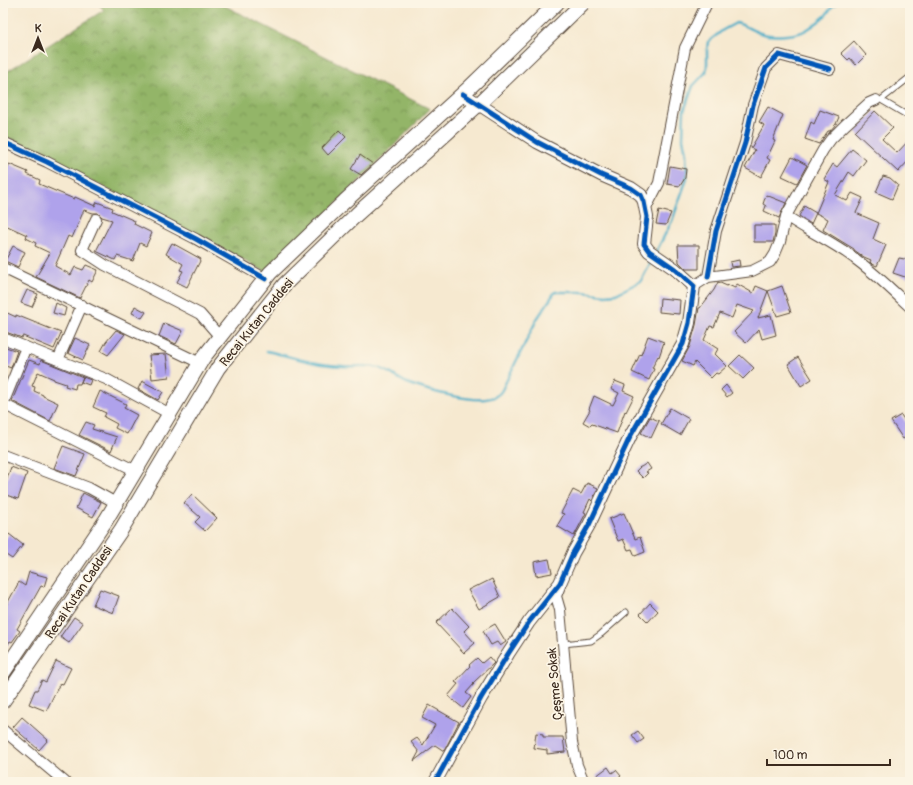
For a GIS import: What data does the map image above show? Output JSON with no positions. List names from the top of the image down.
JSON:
{
  "streets": {
    "main road": ["Recai Kutan Caddesi"],
    "street": ["Çeşme Sokak"]
  },
  "scale_bar": "100 m",
  "north": "top"
}
